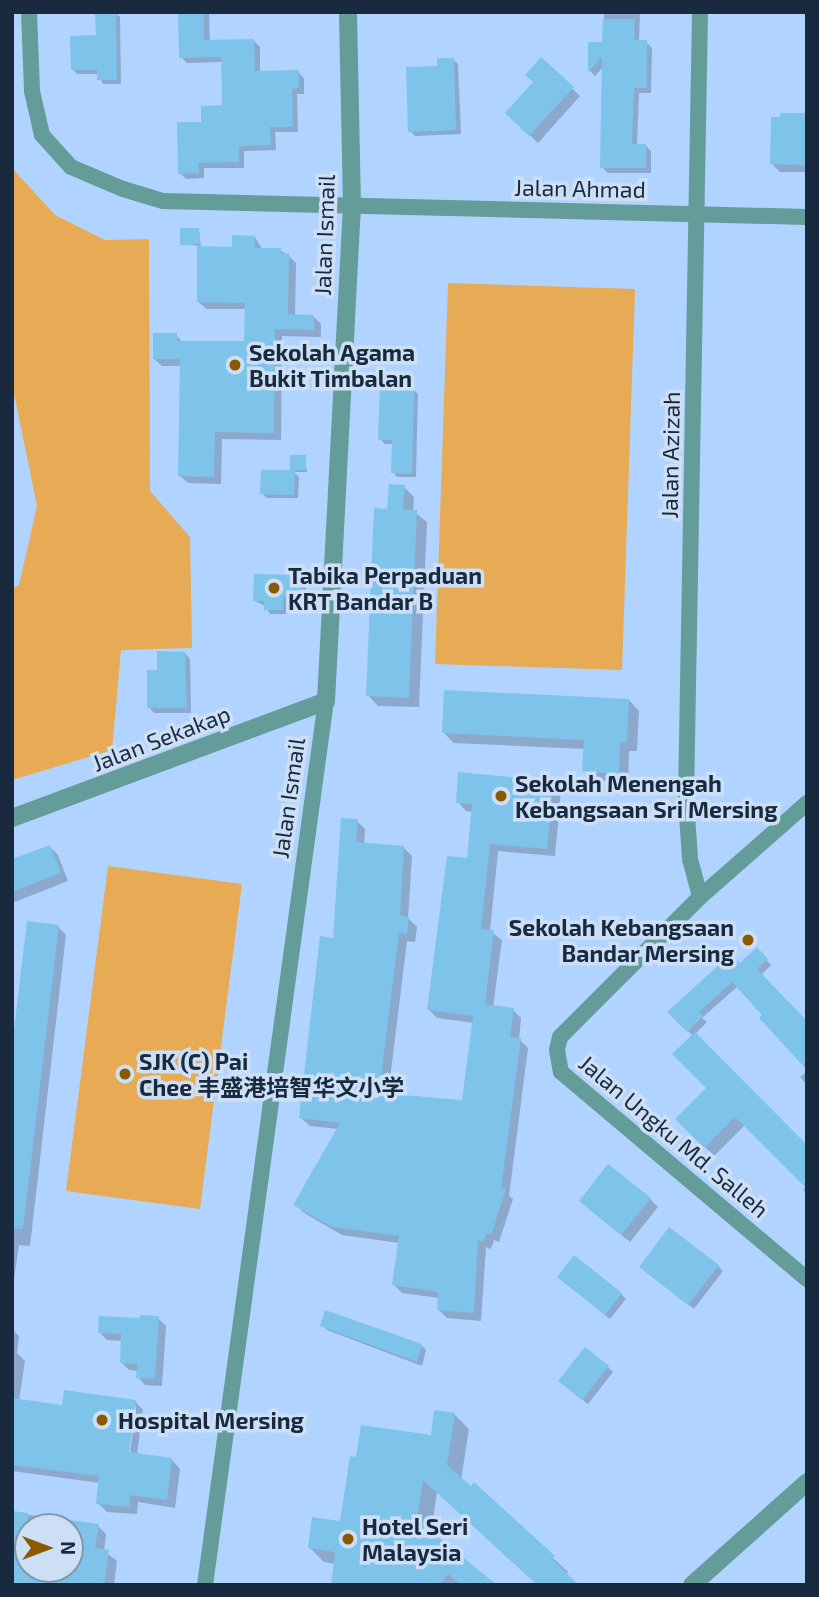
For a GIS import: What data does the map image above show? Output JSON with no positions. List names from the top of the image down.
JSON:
{
  "streets": {
    "street": [
      "Jalan Ahmad",
      "Jalan Ismail",
      "Jalan Azizah",
      "Jalan Sekakap",
      "Jalan Ungku Md. Salleh"
    ]
  },
  "crossings": [
    ["Jalan Ahmad", "Jalan Ismail"],
    ["Jalan Ahmad", "Jalan Azizah"],
    ["Jalan Ismail", "Jalan Sekakap"],
    ["Jalan Azizah", "Jalan Ungku Md. Salleh"]
  ],
  "places": [
    "Sekolah Agama Bukit Timbalan",
    "Tabika Perpaduan KRT Bandar B",
    "Sekolah Menengah Kebangsaan Sri Mersing",
    "Sekolah Kebangsaan Bandar Mersing",
    "SJK (C) Pai Chee 丰盛港培智华文小学",
    "Hospital Mersing",
    "Hotel Seri Malaysia"
  ],
  "north": "right"
}
